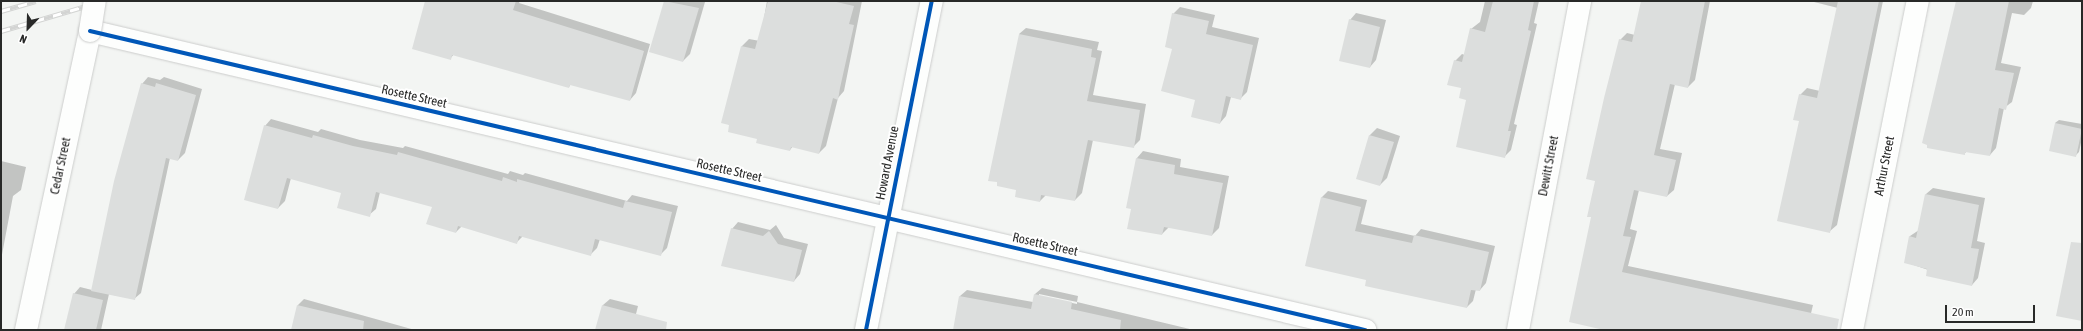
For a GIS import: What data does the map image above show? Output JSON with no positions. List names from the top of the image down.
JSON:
{
  "streets": {
    "street": [
      "Rosette Street",
      "Howard Avenue",
      "Cedar Street",
      "Dewitt Street",
      "Arthur Street"
    ]
  },
  "crossings": [
    ["Rosette Street", "Howard Avenue"],
    ["Rosette Street", "Cedar Street"]
  ],
  "scale_bar": "20 m",
  "north": "bottom left"
}
